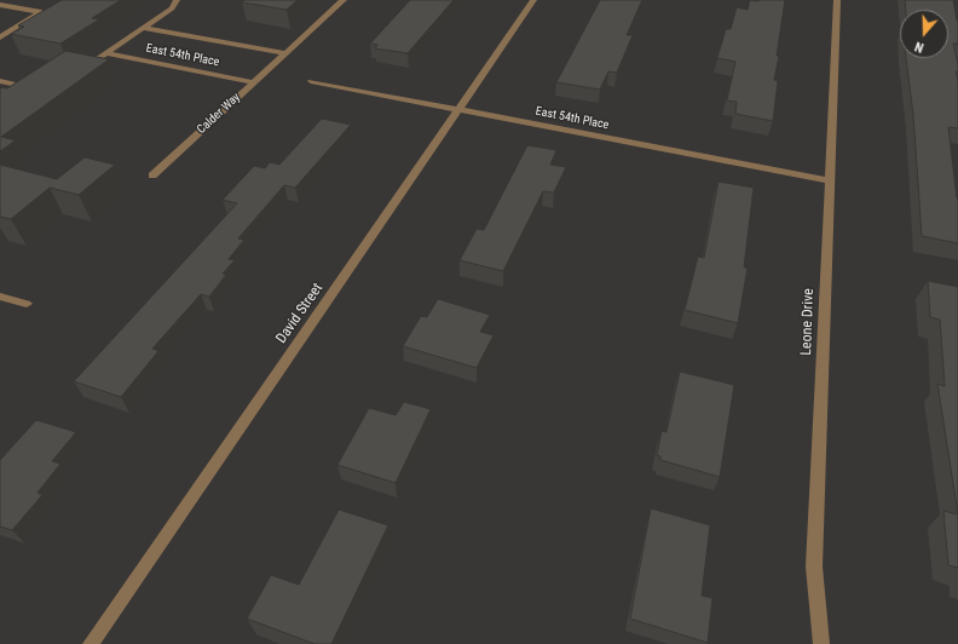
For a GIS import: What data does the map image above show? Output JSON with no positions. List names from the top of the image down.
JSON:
{
  "streets": {
    "street": [
      "East 54th Place",
      "Calder Way",
      "David Street",
      "Leone Drive"
    ]
  },
  "crossings": [
    ["East 54th Place", "Calder Way"],
    ["East 54th Place", "David Street"],
    ["East 54th Place", "Leone Drive"]
  ],
  "north": "bottom"
}
